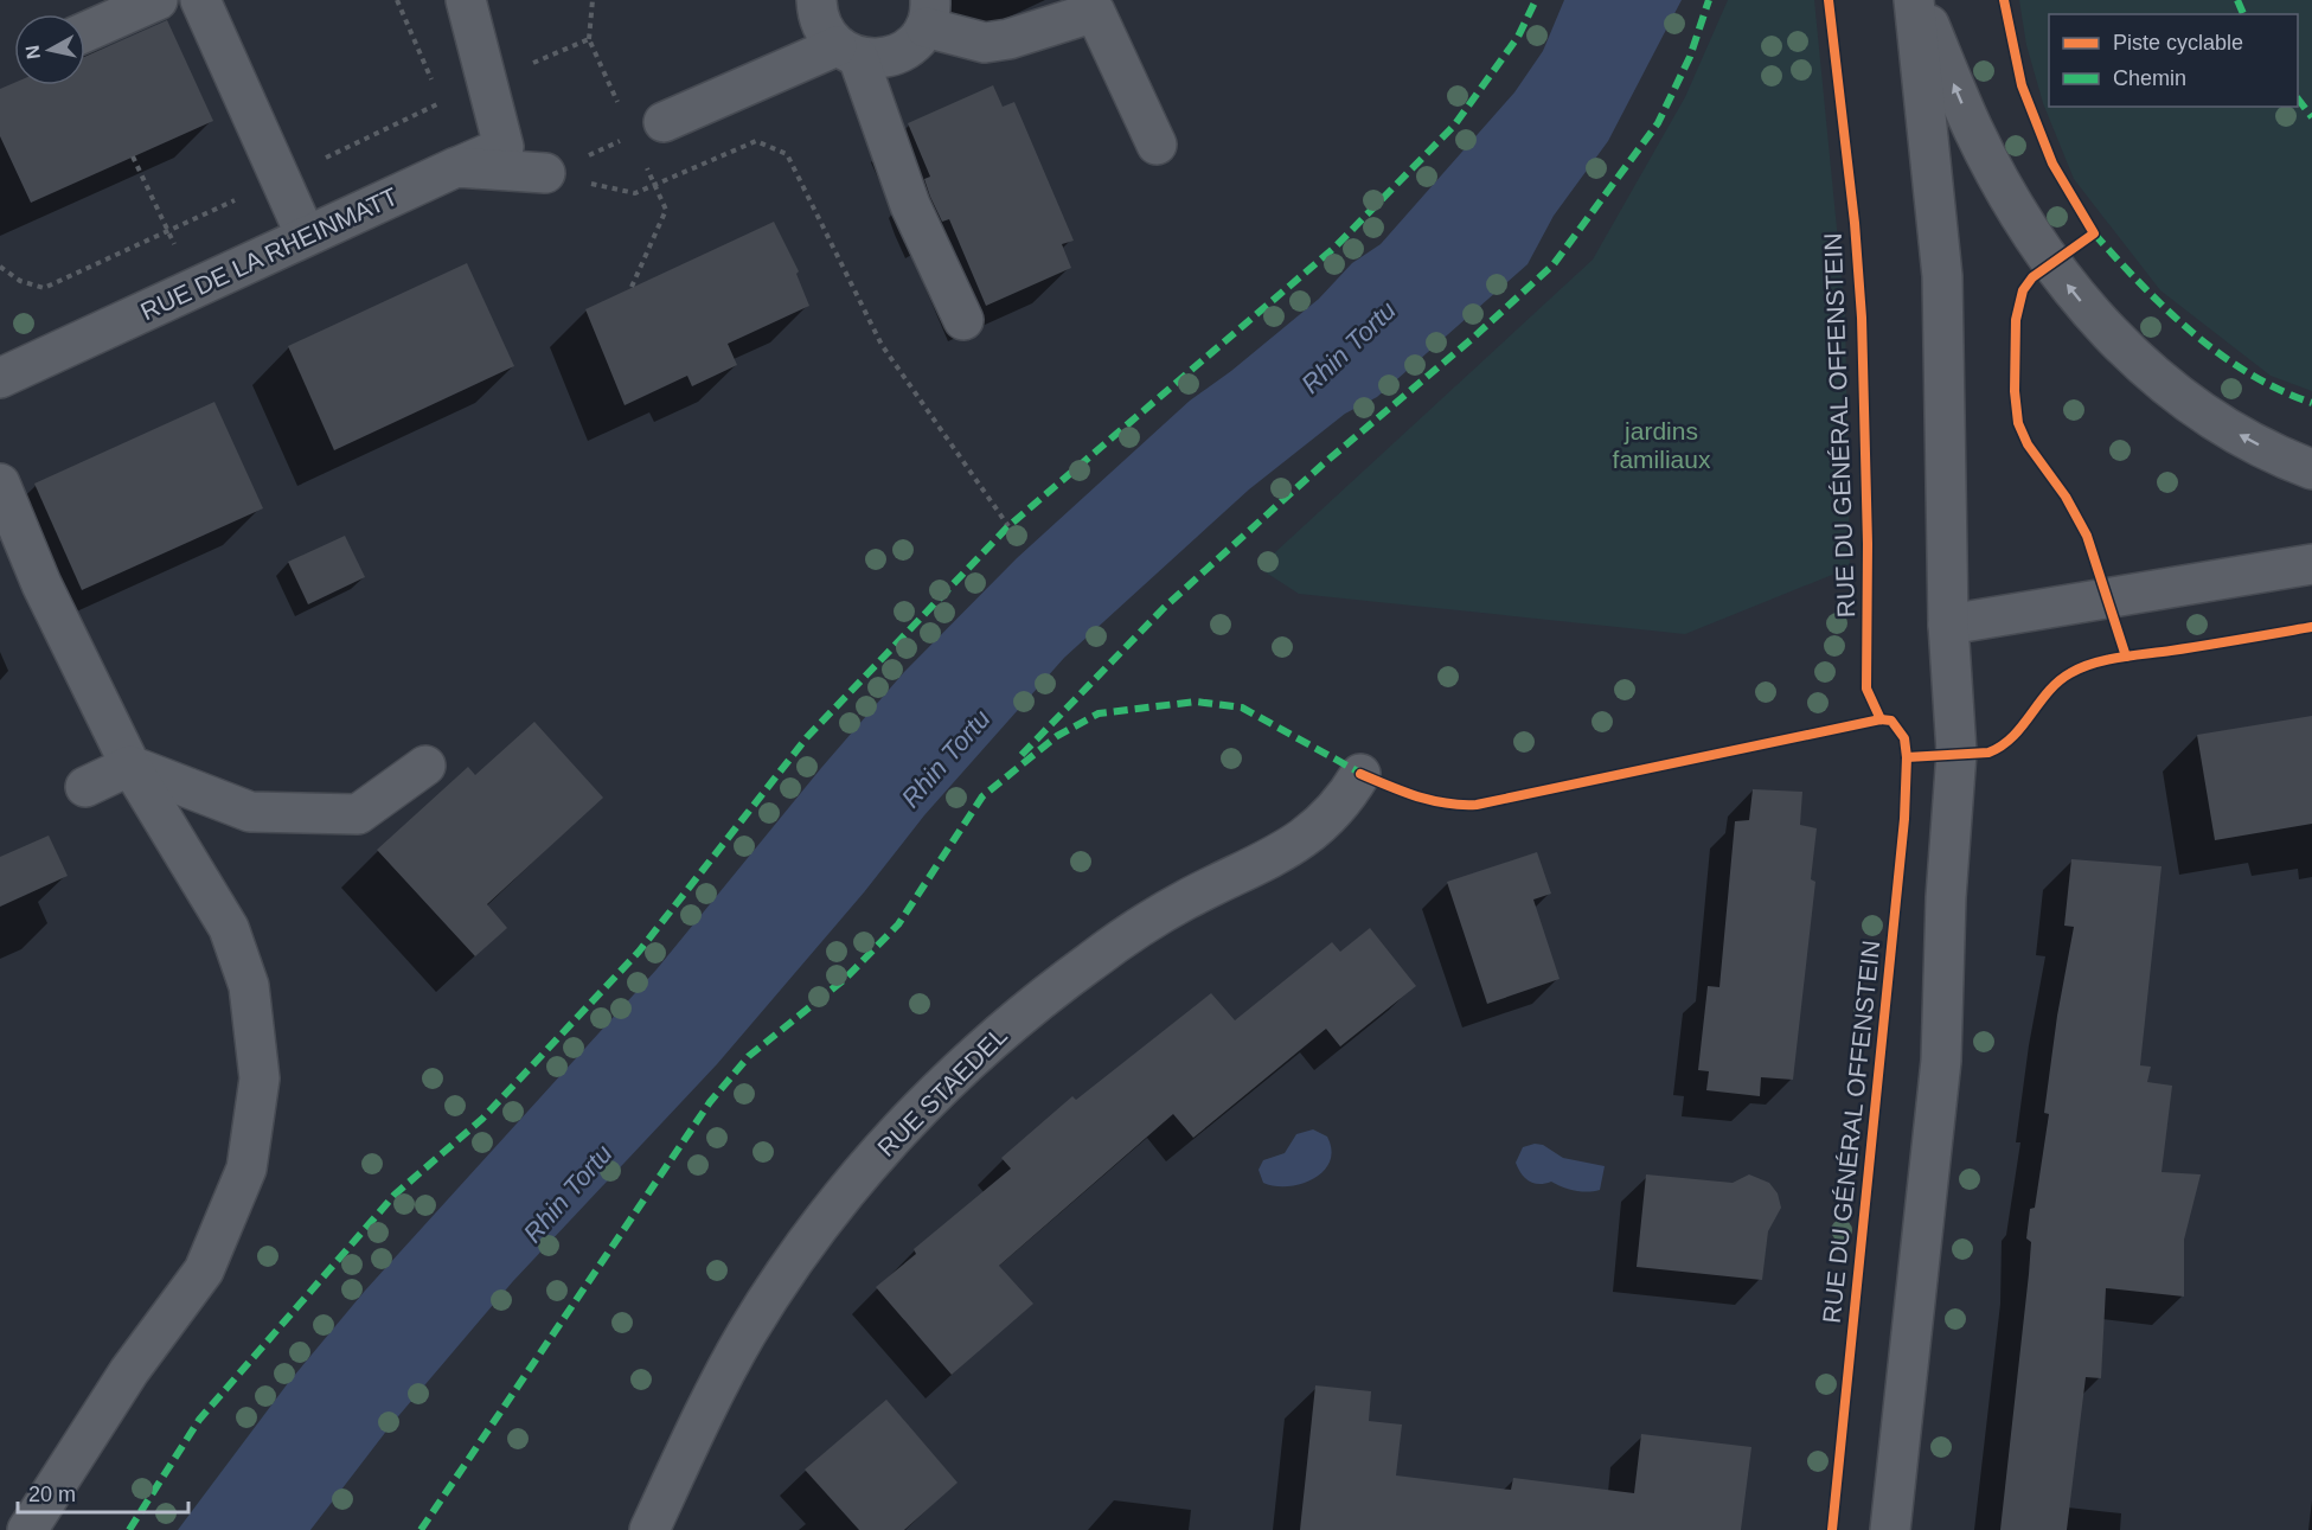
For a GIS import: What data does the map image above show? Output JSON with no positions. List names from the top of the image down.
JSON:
{
  "streets": {
    "street": ["RUE DE LA RHEINMATT", "RUE STAEDEL"],
    "cycle path": ["RUE DU GÉNÉRAL OFFENSTEIN"]
  },
  "water": ["Rhin Tortu"],
  "parks": ["jardins familiaux"],
  "legend": ["Piste cyclable", "Chemin"],
  "scale_bar": "20 m",
  "north": "left"
}
